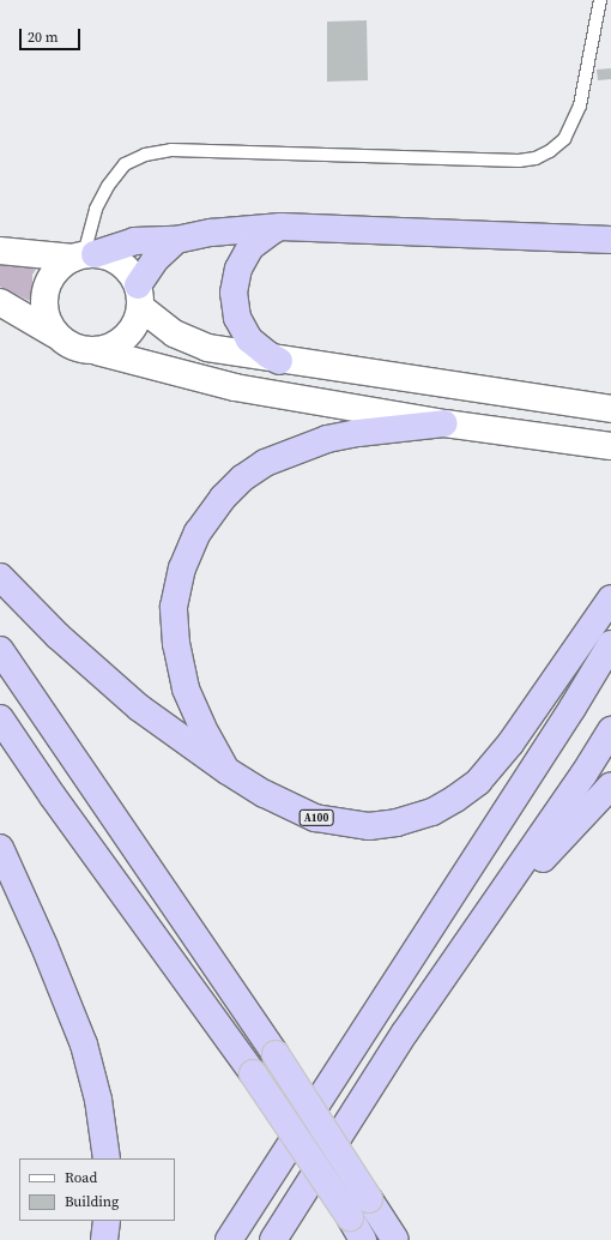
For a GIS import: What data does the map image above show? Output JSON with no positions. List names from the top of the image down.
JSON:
{
  "streets": {
    "highway": ["A100"]
  },
  "legend": ["Road", "Building"],
  "scale_bar": "20 m"
}
